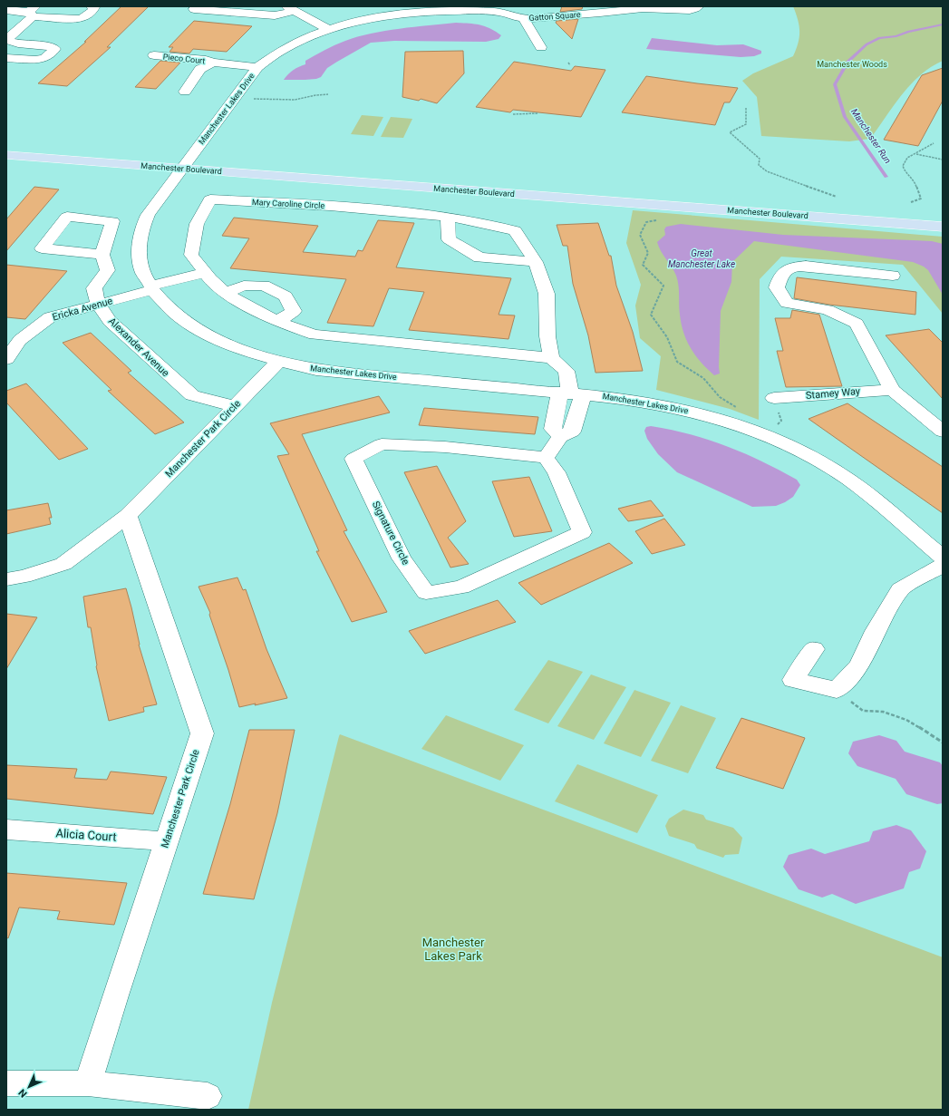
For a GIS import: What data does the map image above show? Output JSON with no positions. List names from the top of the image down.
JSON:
{
  "streets": {
    "main road": ["Manchester Boulevard"],
    "street": [
      "Gatton Square",
      "Pieco Court",
      "Manchester Lakes Drive",
      "Mary Caroline Circle",
      "Ericka Avenue",
      "Alexander Avenue",
      "Stamey Way",
      "Manchester Park Circle",
      "Signature Circle",
      "Alicia Court"
    ]
  },
  "crossings": [
    ["Gatton Square", "Manchester Lakes Drive"],
    ["Pieco Court", "Manchester Lakes Drive"],
    ["Manchester Lakes Drive", "Manchester Boulevard"],
    ["Manchester Lakes Drive", "Ericka Avenue"],
    ["Manchester Lakes Drive", "Manchester Park Circle"],
    ["Ericka Avenue", "Alexander Avenue"],
    ["Alexander Avenue", "Manchester Park Circle"],
    ["Manchester Park Circle", "Alicia Court"]
  ],
  "water": ["Manchester Run", "Great Manchester Lake"],
  "parks": ["Manchester Woods", "Manchester Lakes Park"],
  "north": "bottom left"
}
